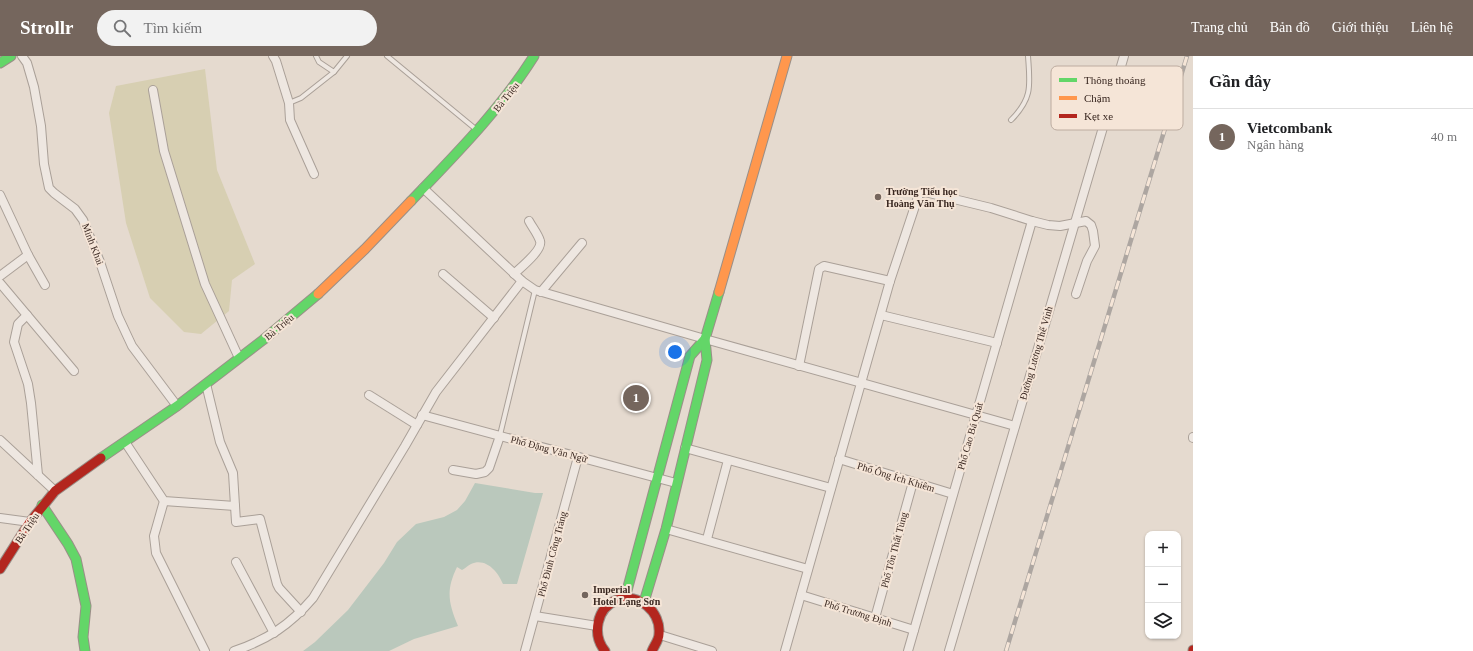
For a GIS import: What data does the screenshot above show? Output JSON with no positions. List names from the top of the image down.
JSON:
{
  "streets": {
    "street": [
      "Bà Triệu",
      "Minh Khai",
      "Đường Lương Thế Vinh",
      "Phố Cao Bá Quát",
      "Phố Đặng Văn Ngữ",
      "Phố Ông Ích Khiêm",
      "Phố Tôn Thất Tùng",
      "Phố Đinh Công Tráng",
      "Phố Trương Định"
    ]
  },
  "crossings": [
    ["Bà Triệu", "Minh Khai"],
    ["Phố Cao Bá Quát", "Phố Ông Ích Khiêm"],
    ["Phố Cao Bá Quát", "Phố Trương Định"],
    ["Phố Đặng Văn Ngữ", "Phố Đinh Công Tráng"],
    ["Phố Ông Ích Khiêm", "Phố Tôn Thất Tùng"],
    ["Phố Tôn Thất Tùng", "Phố Trương Định"]
  ],
  "places": ["Trường Tiểu học Hoàng Văn Thụ", "Imperial Hotel Lạng Sơn"],
  "legend": ["Thông thoáng", "Chậm", "Kẹt xe"],
  "page": {
    "header": "Strollr",
    "search": "Tìm kiếm",
    "nav": [
      "Trang chủ",
      "Bản đồ",
      "Giới thiệu",
      "Liên hệ"
    ],
    "heading": "Gần đây",
    "list": [
      {
        "mark": "1",
        "name": "Vietcombank",
        "note": "Ngân hàng",
        "value": "40 m"
      }
    ],
    "pins": "1",
    "map_buttons": ["+", "−"]
  }
}
